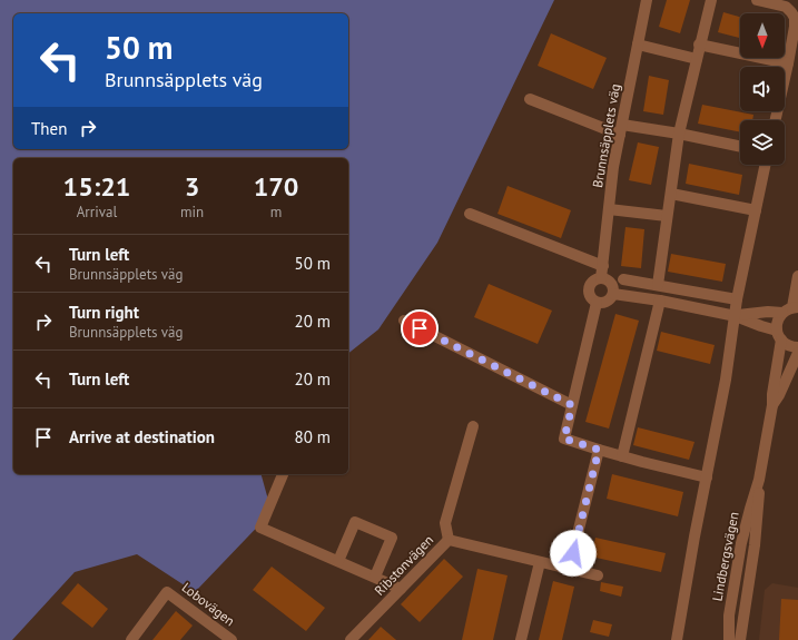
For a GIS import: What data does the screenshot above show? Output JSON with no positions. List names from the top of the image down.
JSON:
{
  "streets": {
    "street": [
      "Brunnsäpplets väg",
      "Lindbergsvägen",
      "Ribstonvägen",
      "Lobovägen"
    ]
  },
  "north": "bottom",
  "page": {
    "turn": ["50 m", "Brunnsäpplets väg"],
    "then": "Then",
    "eta": [
      "15:21",
      "Arrival",
      "3",
      "min",
      "170",
      "m"
    ],
    "list": [
      {
        "name": "Turn left",
        "note": "Brunnsäpplets väg",
        "value": "50 m"
      },
      {
        "name": "Turn right",
        "note": "Brunnsäpplets väg",
        "value": "20 m"
      },
      {
        "name": "Turn left",
        "value": "20 m"
      },
      {
        "name": "Arrive at destination",
        "value": "80 m"
      }
    ]
  }
}
